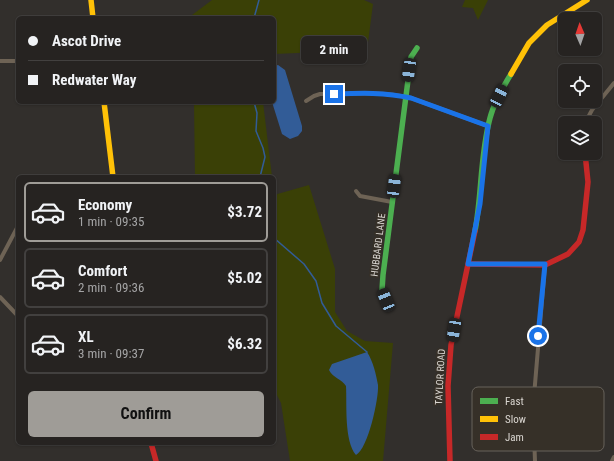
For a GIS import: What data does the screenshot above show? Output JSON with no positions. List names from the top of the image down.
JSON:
{
  "streets": {
    "street": ["HUBBARD LANE", "TAYLOR ROAD"]
  },
  "legend": ["Fast", "Slow", "Jam"],
  "north": "top",
  "page": {
    "banner": ["Ascot Drive", "Redwater Way"],
    "bubble": "2 min",
    "list": [
      {
        "name": "Economy",
        "note": "1 min · 09:35",
        "value": "$3.72"
      },
      {
        "name": "Comfort",
        "note": "2 min · 09:36",
        "value": "$5.02"
      },
      {
        "name": "XL",
        "note": "3 min · 09:37",
        "value": "$6.32"
      }
    ],
    "buttons": "Confirm"
  }
}
